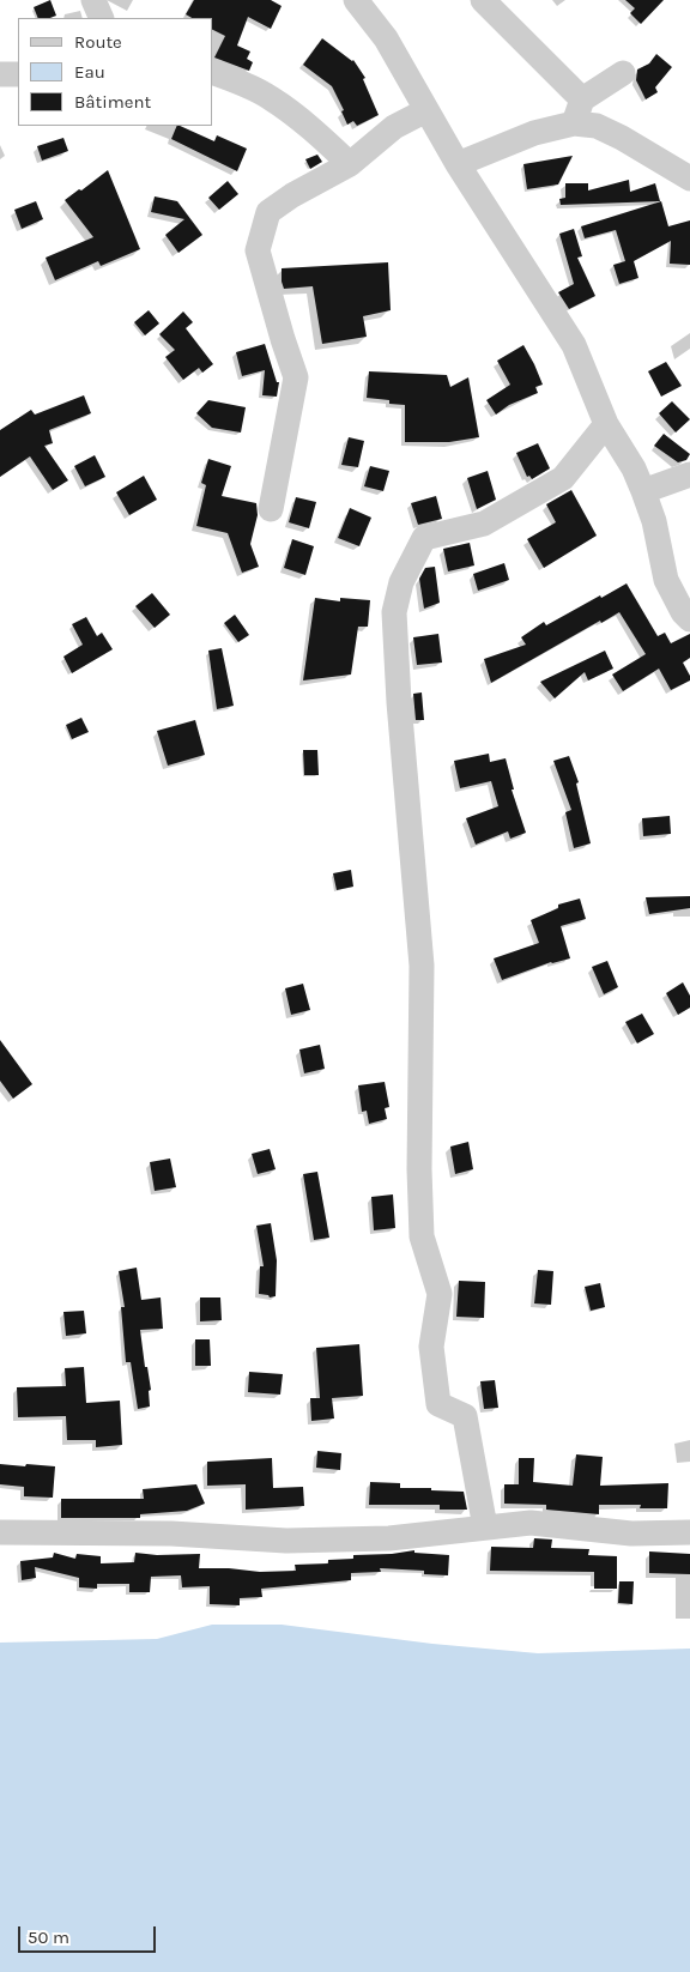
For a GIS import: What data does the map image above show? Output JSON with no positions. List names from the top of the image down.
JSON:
{
  "legend": ["Route", "Eau", "Bâtiment"],
  "scale_bar": "50 m"
}
